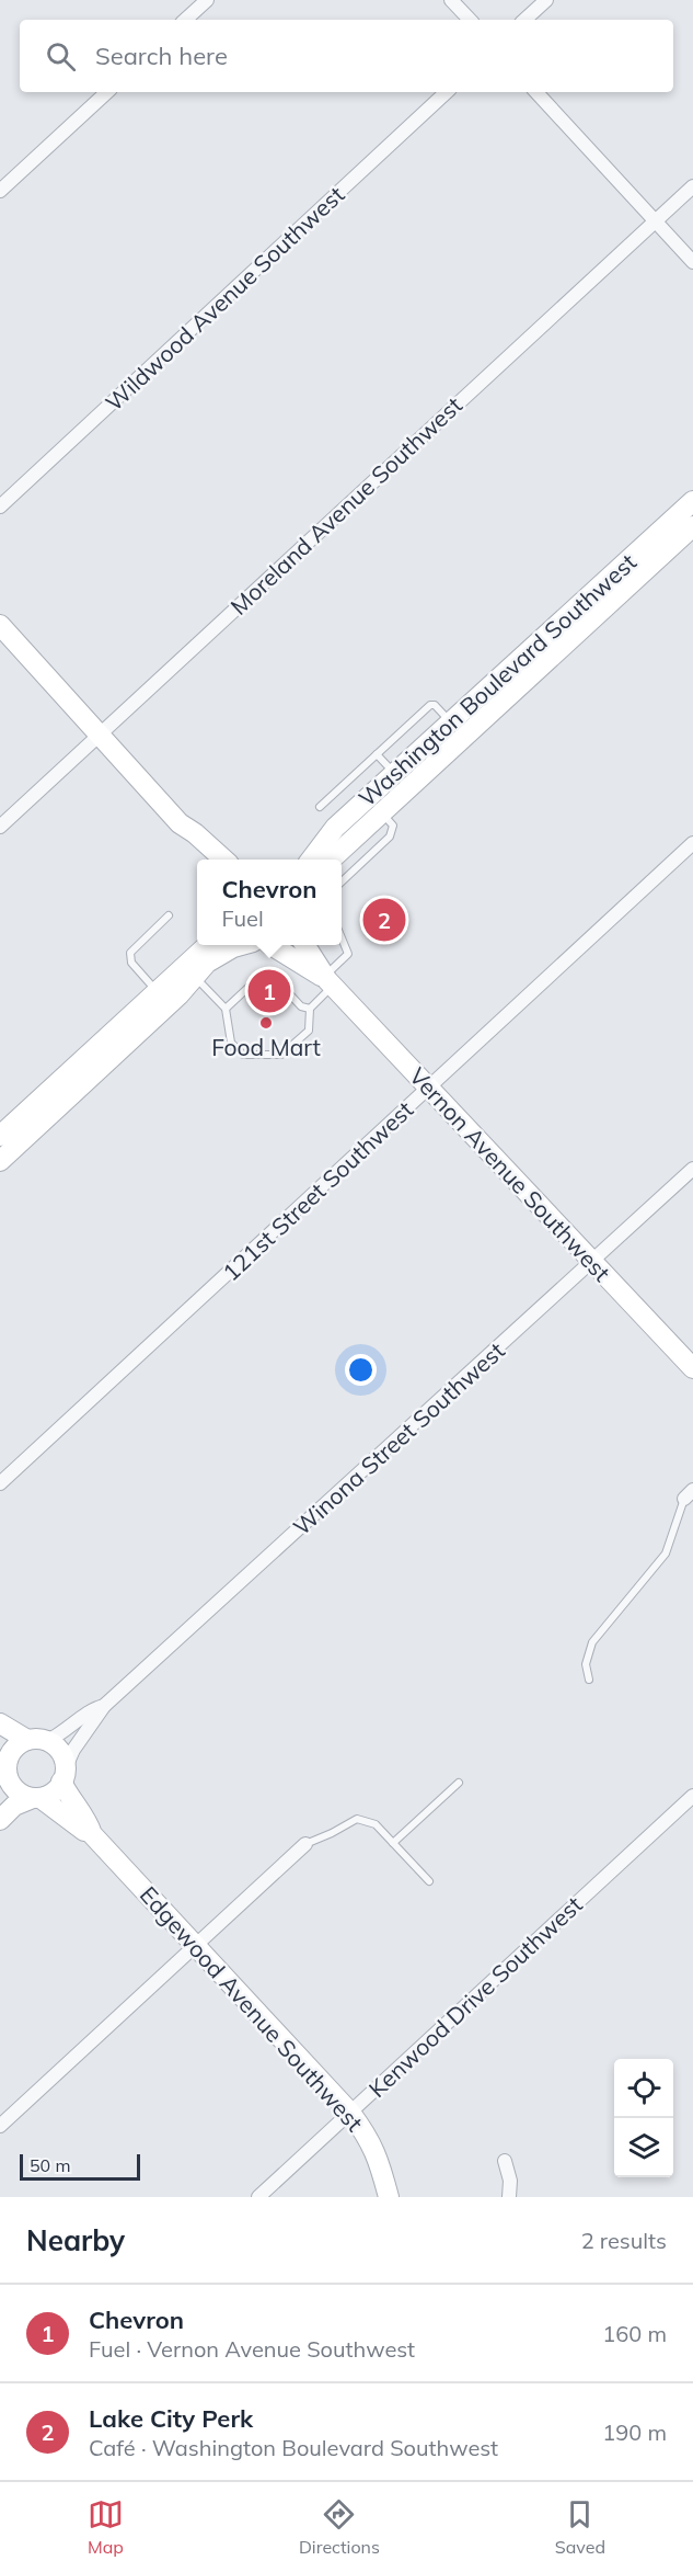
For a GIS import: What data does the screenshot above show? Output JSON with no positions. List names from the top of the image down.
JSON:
{
  "streets": {
    "street": [
      "Wildwood Avenue Southwest",
      "Moreland Avenue Southwest",
      "Washington Boulevard Southwest",
      "Vernon Avenue Southwest",
      "121st Street Southwest",
      "Winona Street Southwest",
      "Kenwood Drive Southwest",
      "Edgewood Avenue Southwest"
    ]
  },
  "crossings": [
    ["Vernon Avenue Southwest", "121st Street Southwest"],
    ["Vernon Avenue Southwest", "Winona Street Southwest"],
    ["Winona Street Southwest", "Edgewood Avenue Southwest"],
    ["Kenwood Drive Southwest", "Edgewood Avenue Southwest"]
  ],
  "places": ["Food Mart"],
  "scale_bar": "50 m",
  "page": {
    "search": "Search here",
    "popup": ["Chevron", "Fuel"],
    "pins": ["2", "1"],
    "scale": "50 m",
    "heading": ["Nearby", "2 results"],
    "list": [
      {
        "mark": "1",
        "name": "Chevron",
        "note": "Fuel · Vernon Avenue Southwest",
        "value": "160 m"
      },
      {
        "mark": "2",
        "name": "Lake City Perk",
        "note": "Café · Washington Boulevard Southwest",
        "value": "190 m"
      }
    ],
    "nav": ["Map", "Directions", "Saved"]
  }
}
